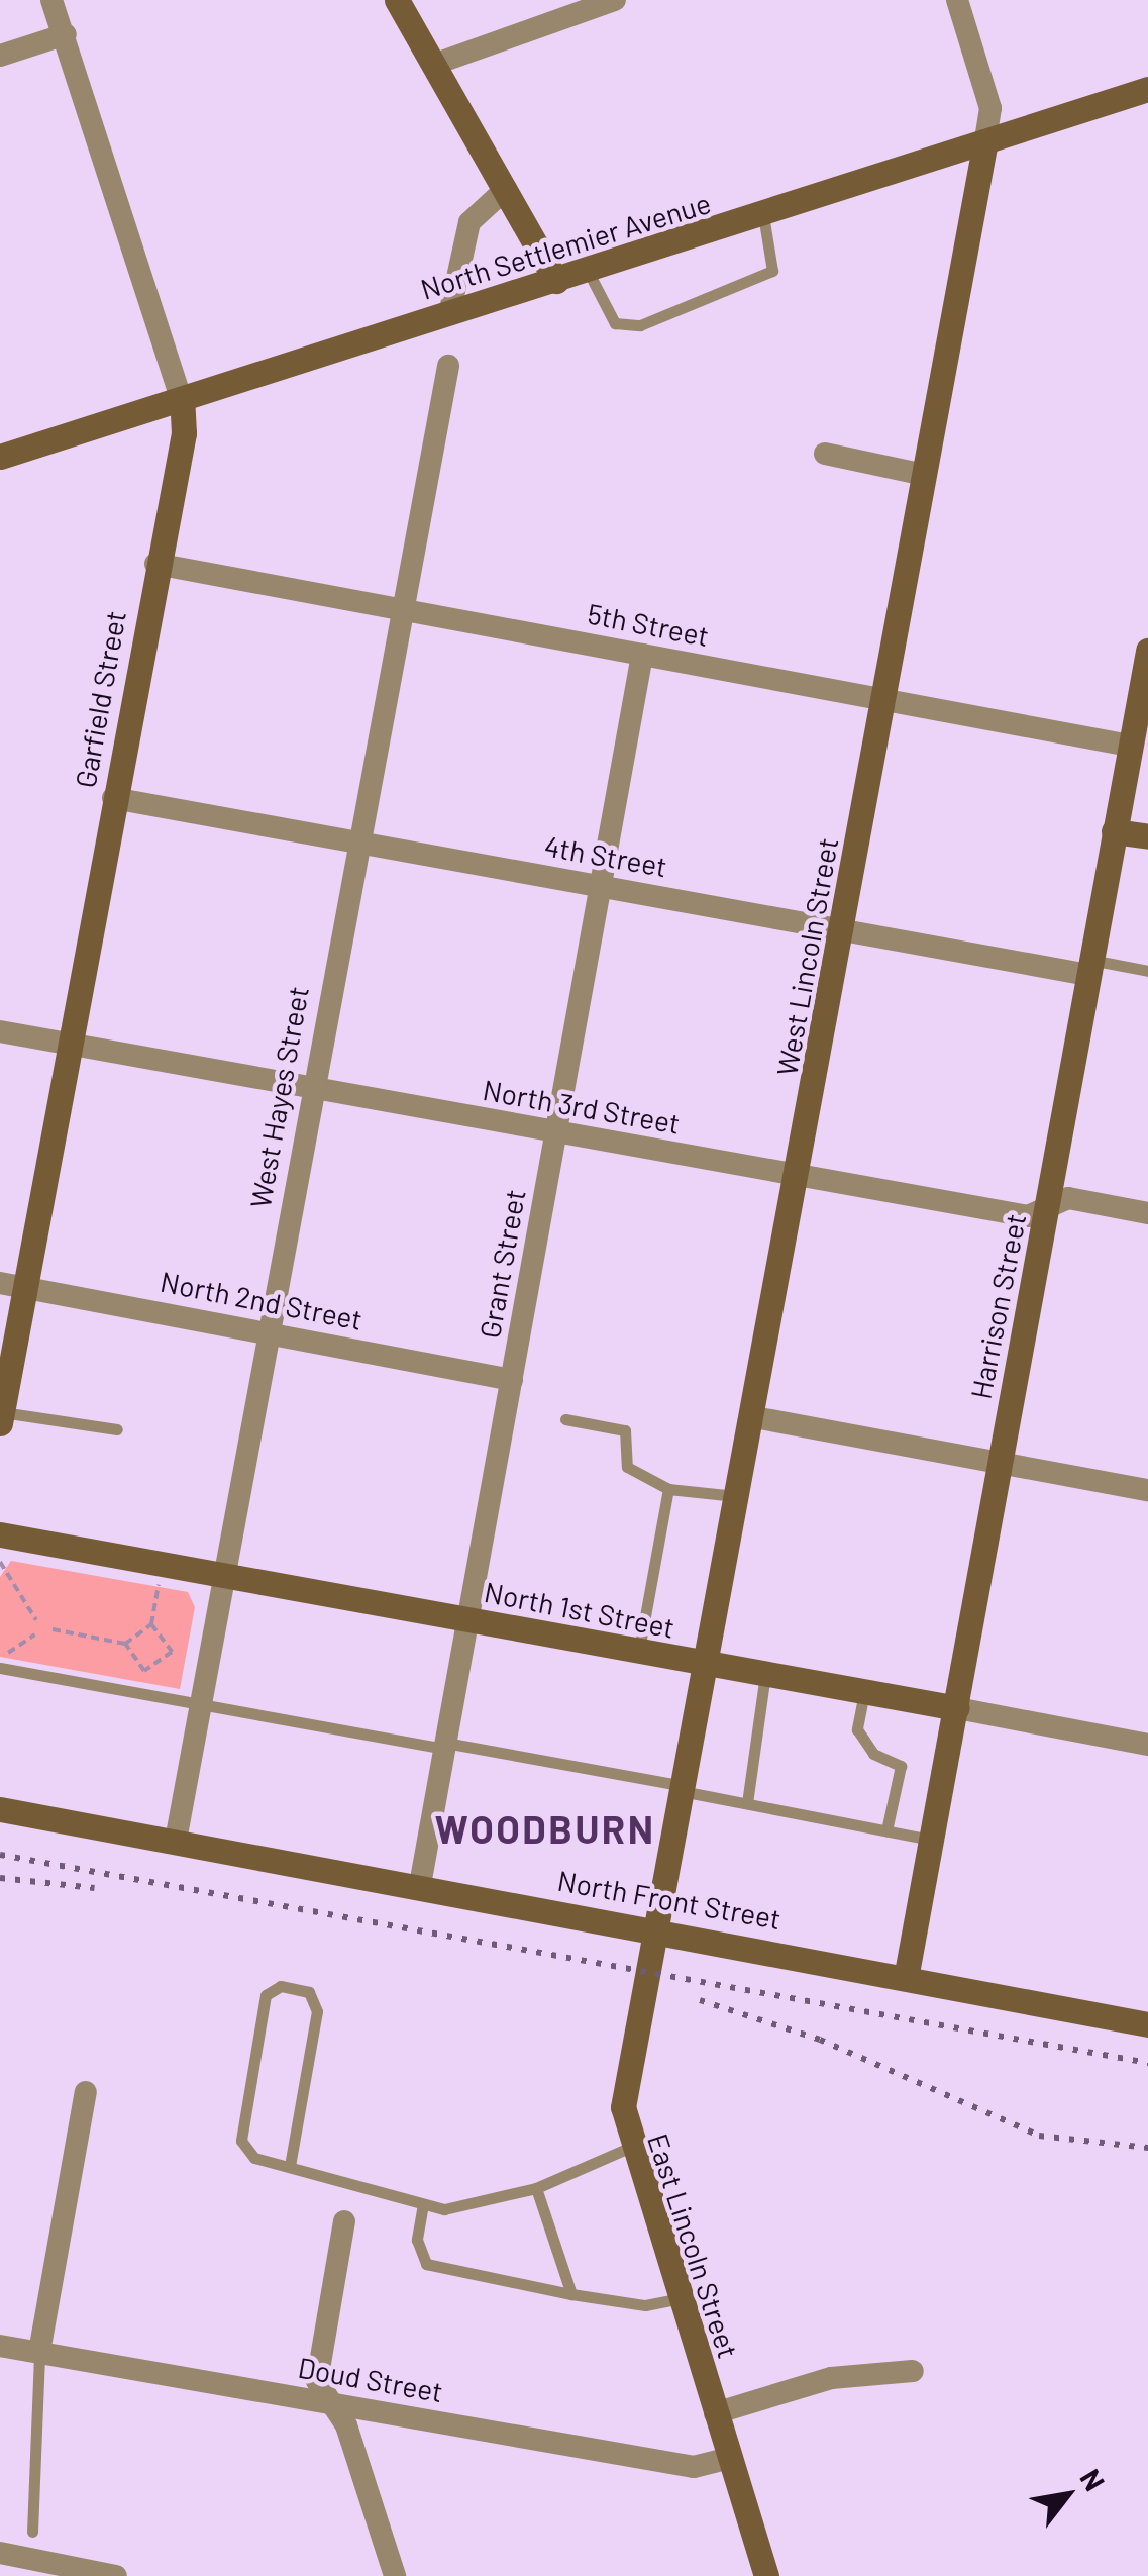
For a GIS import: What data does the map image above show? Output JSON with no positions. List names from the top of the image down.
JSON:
{
  "streets": {
    "street": [
      "North Settlemier Avenue",
      "5th Street",
      "Garfield Street",
      "4th Street",
      "West Lincoln Street",
      "West Hayes Street",
      "North 3rd Street",
      "Grant Street",
      "North 2nd Street",
      "Harrison Street",
      "North 1st Street",
      "North Front Street",
      "East Lincoln Street",
      "Doud Street"
    ]
  },
  "crossings": [
    ["North Settlemier Avenue", "Garfield Street"],
    ["North Settlemier Avenue", "West Lincoln Street"],
    ["5th Street", "Garfield Street"],
    ["5th Street", "West Lincoln Street"],
    ["5th Street", "West Hayes Street"],
    ["5th Street", "Grant Street"],
    ["5th Street", "Harrison Street"],
    ["Garfield Street", "4th Street"],
    ["Garfield Street", "North 3rd Street"],
    ["Garfield Street", "North 2nd Street"],
    ["4th Street", "West Lincoln Street"],
    ["4th Street", "West Hayes Street"],
    ["4th Street", "Grant Street"],
    ["4th Street", "Harrison Street"],
    ["West Lincoln Street", "North 3rd Street"],
    ["West Lincoln Street", "North 1st Street"],
    ["West Lincoln Street", "North Front Street"],
    ["West Lincoln Street", "East Lincoln Street"],
    ["West Hayes Street", "North 3rd Street"],
    ["West Hayes Street", "North 2nd Street"],
    ["West Hayes Street", "North 1st Street"],
    ["West Hayes Street", "North Front Street"],
    ["North 3rd Street", "Grant Street"],
    ["North 3rd Street", "Harrison Street"],
    ["Grant Street", "North 2nd Street"],
    ["Grant Street", "North 1st Street"],
    ["Grant Street", "North Front Street"],
    ["Harrison Street", "North 1st Street"],
    ["Harrison Street", "North Front Street"],
    ["North Front Street", "East Lincoln Street"],
    ["East Lincoln Street", "Doud Street"]
  ],
  "districts": ["WOODBURN"],
  "north": "top right"
}
